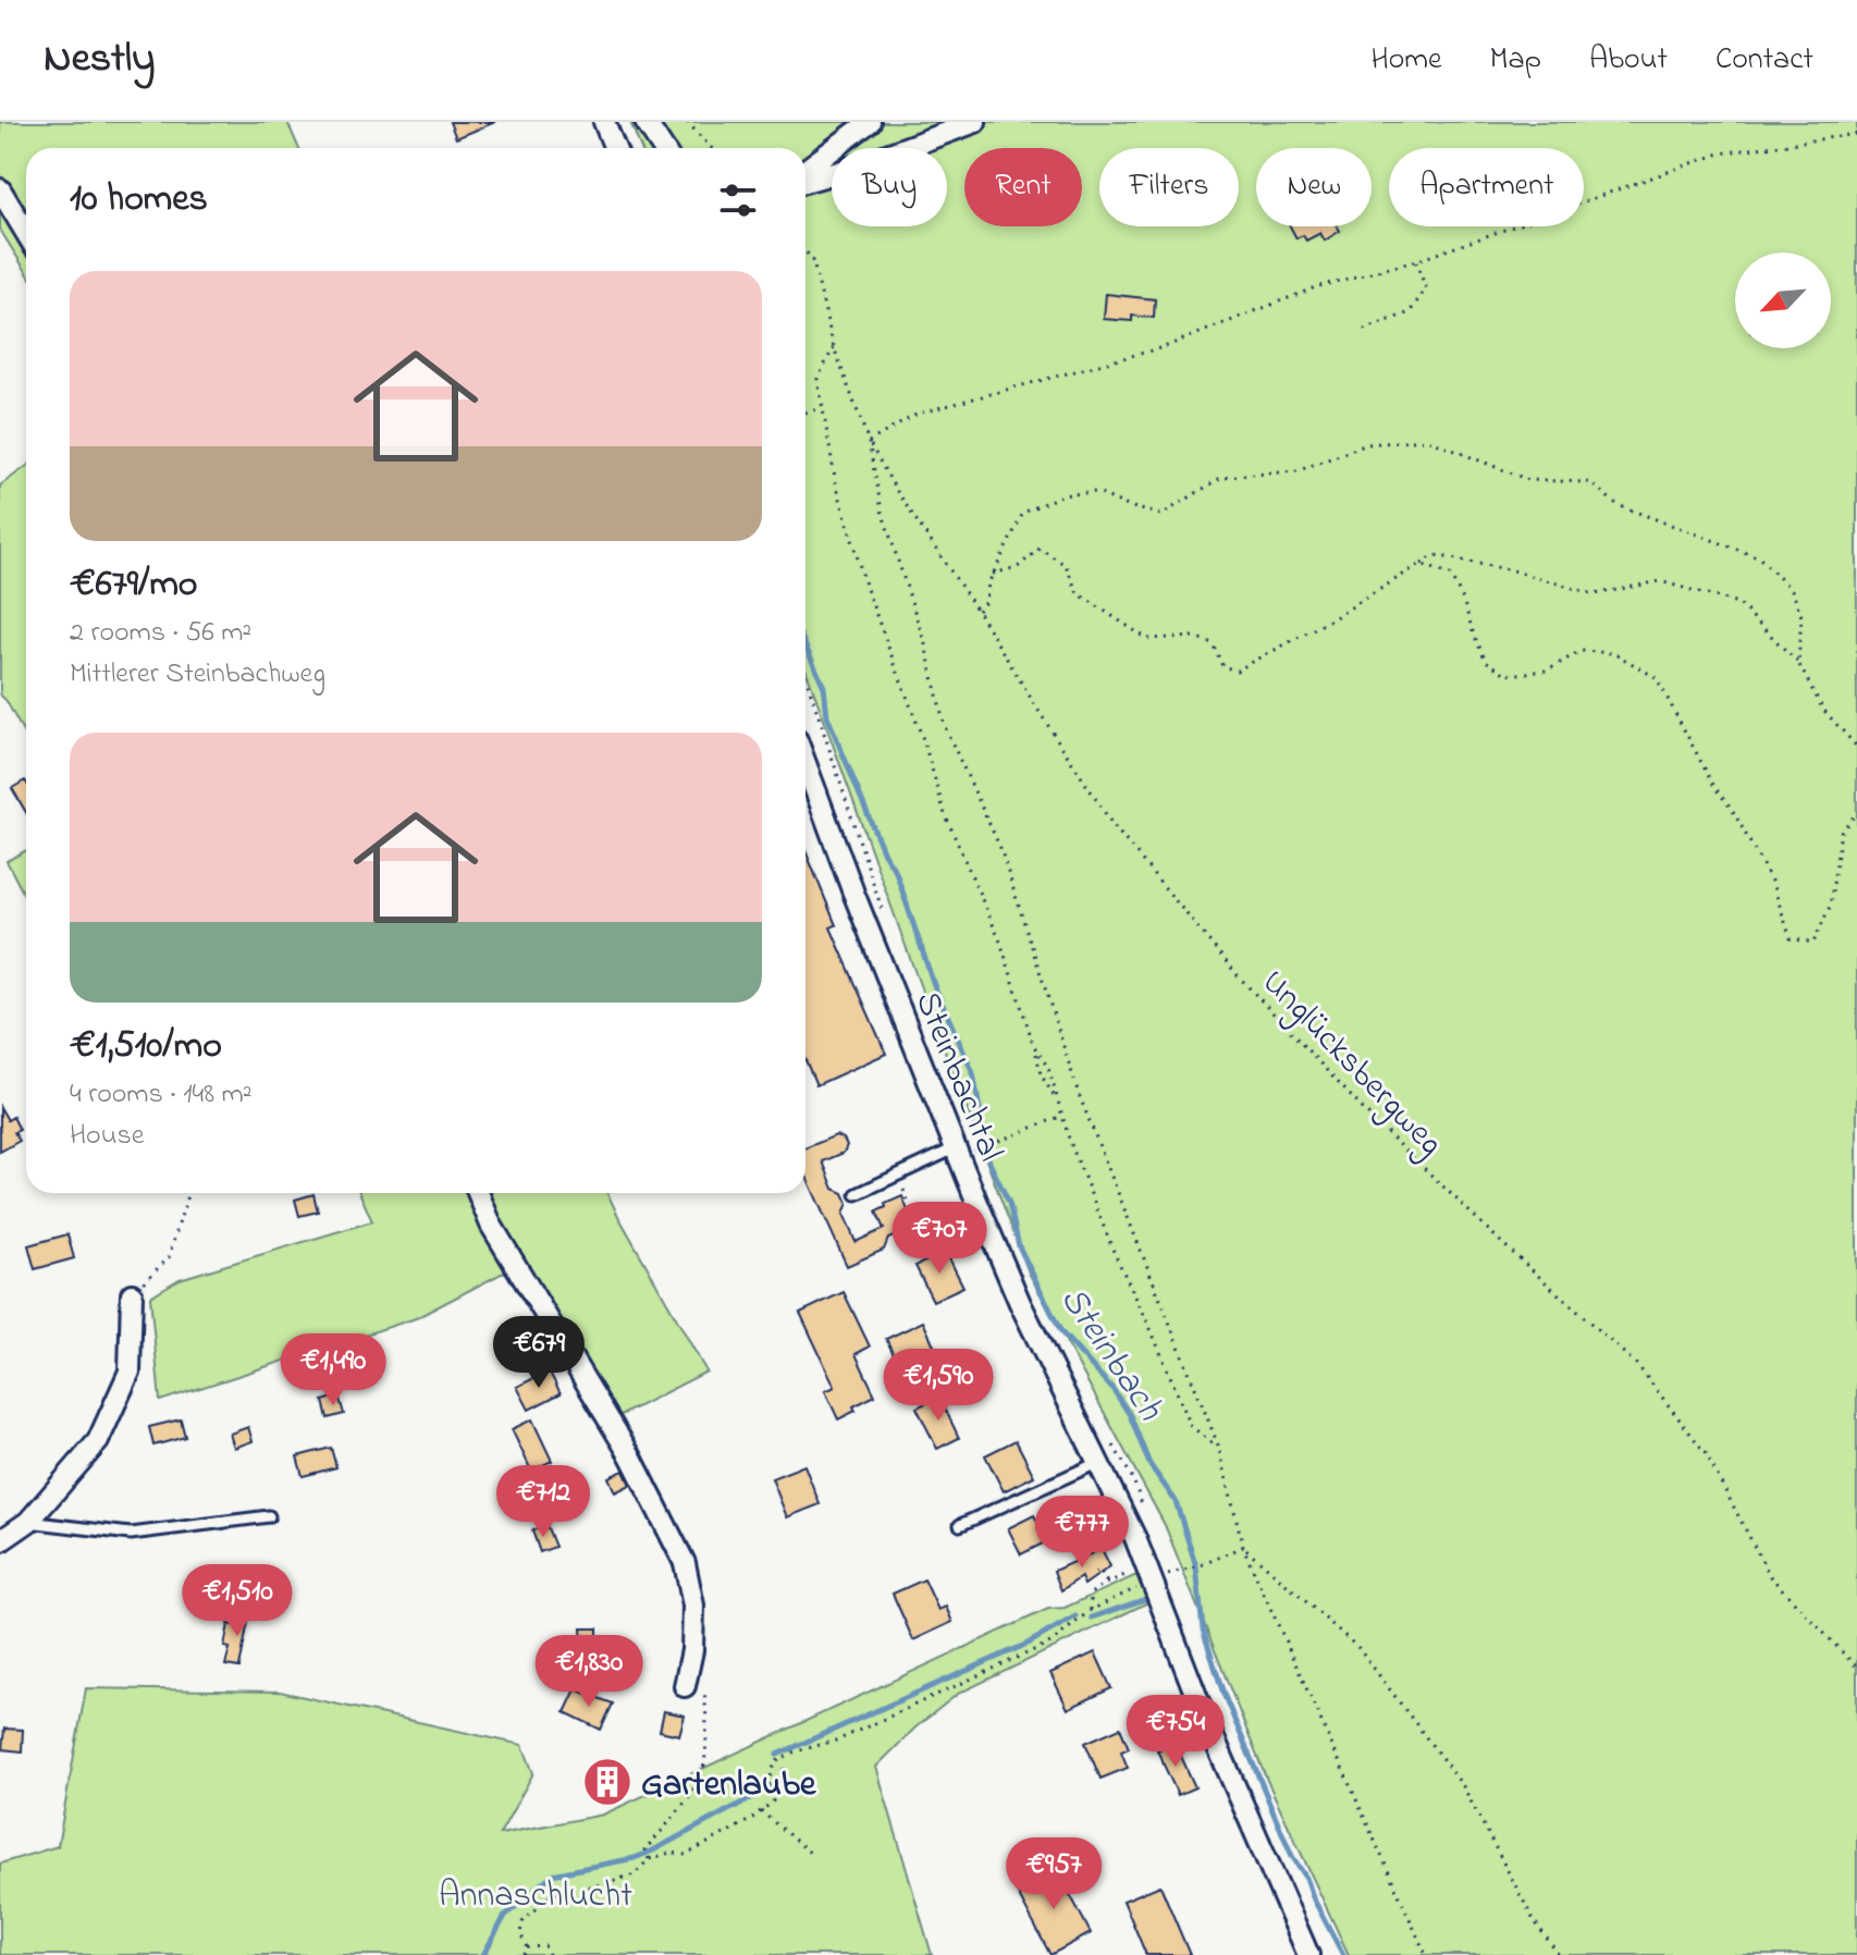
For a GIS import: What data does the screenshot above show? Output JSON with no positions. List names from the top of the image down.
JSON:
{
  "streets": {
    "street": ["Steinbachtal"],
    "path": ["Unglücksbergweg"]
  },
  "water": ["Steinbach"],
  "parks": ["Annaschlucht"],
  "places": {
    "building": ["Gartenlaube"]
  },
  "north": "bottom left",
  "page": {
    "header": "Nestly",
    "nav": [
      "Home",
      "Map",
      "About",
      "Contact"
    ],
    "chip": [
      "Buy",
      "Rent",
      "Filters",
      "New",
      "Apartment"
    ],
    "heading": "10 homes",
    "list": [
      {
        "name": "€679/mo",
        "note": "2 rooms · 56 m² · Mittlerer Steinbachweg"
      },
      {
        "name": "€1,510/mo",
        "note": "4 rooms · 148 m² · House"
      }
    ],
    "price": [
      "€707",
      "€679",
      "€1,490",
      "€1,590",
      "€712",
      "€777",
      "€1,510",
      "€1,830",
      "€754",
      "€957"
    ]
  }
}
